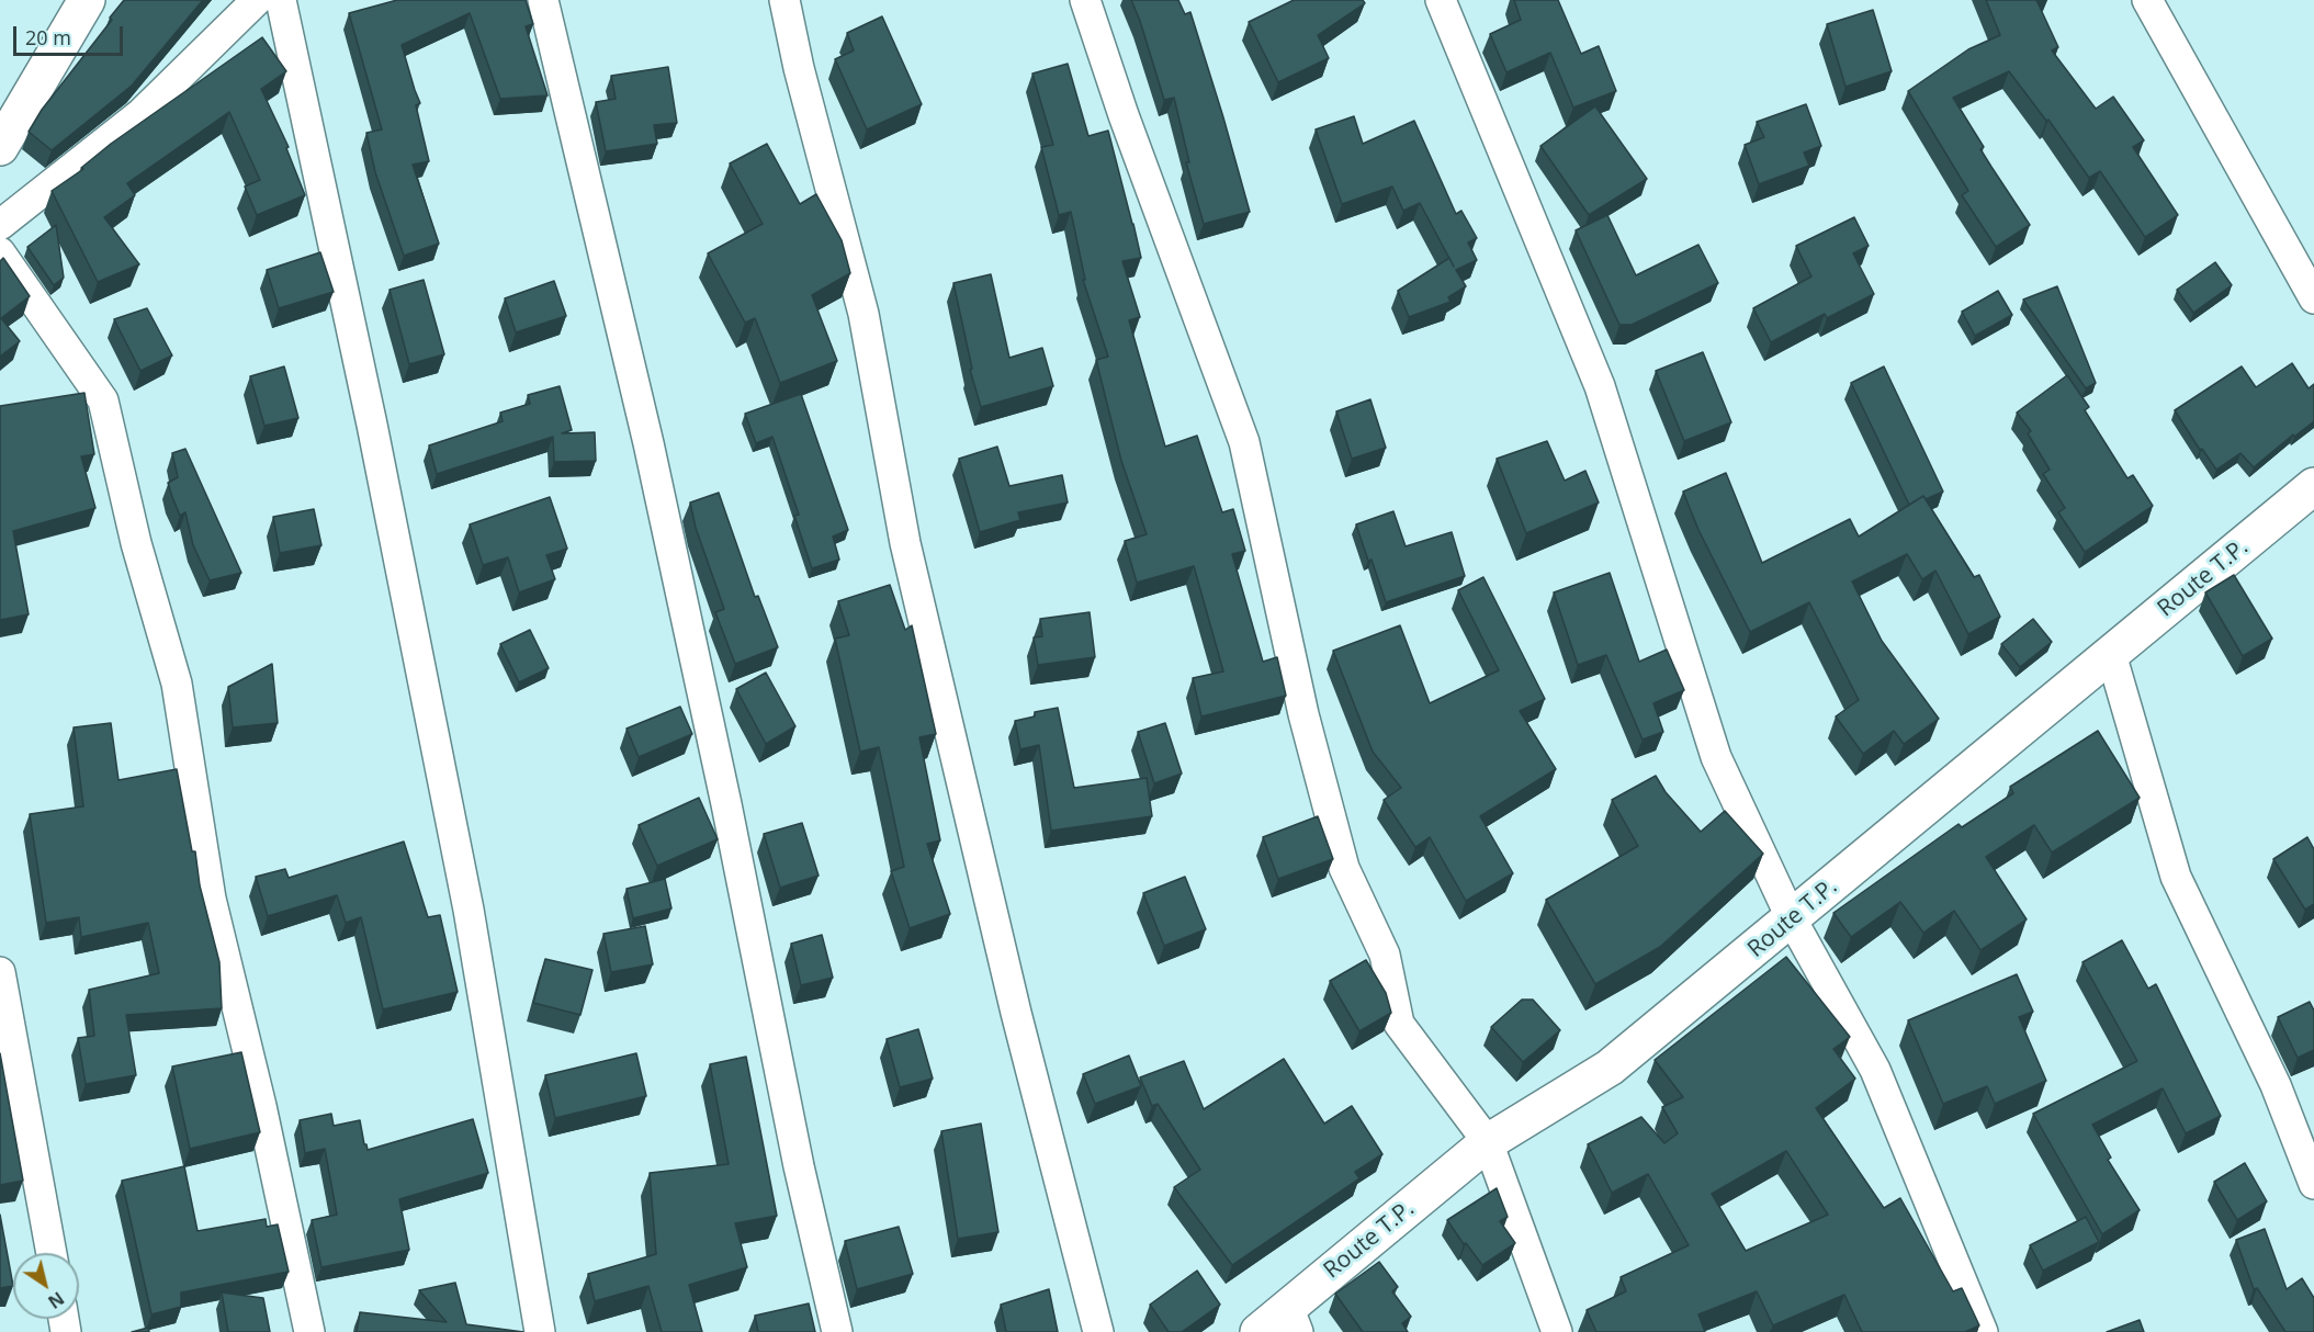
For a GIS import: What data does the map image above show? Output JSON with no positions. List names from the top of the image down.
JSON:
{
  "streets": {
    "street": ["Route T.P."]
  },
  "scale_bar": "20 m",
  "north": "bottom right"
}
